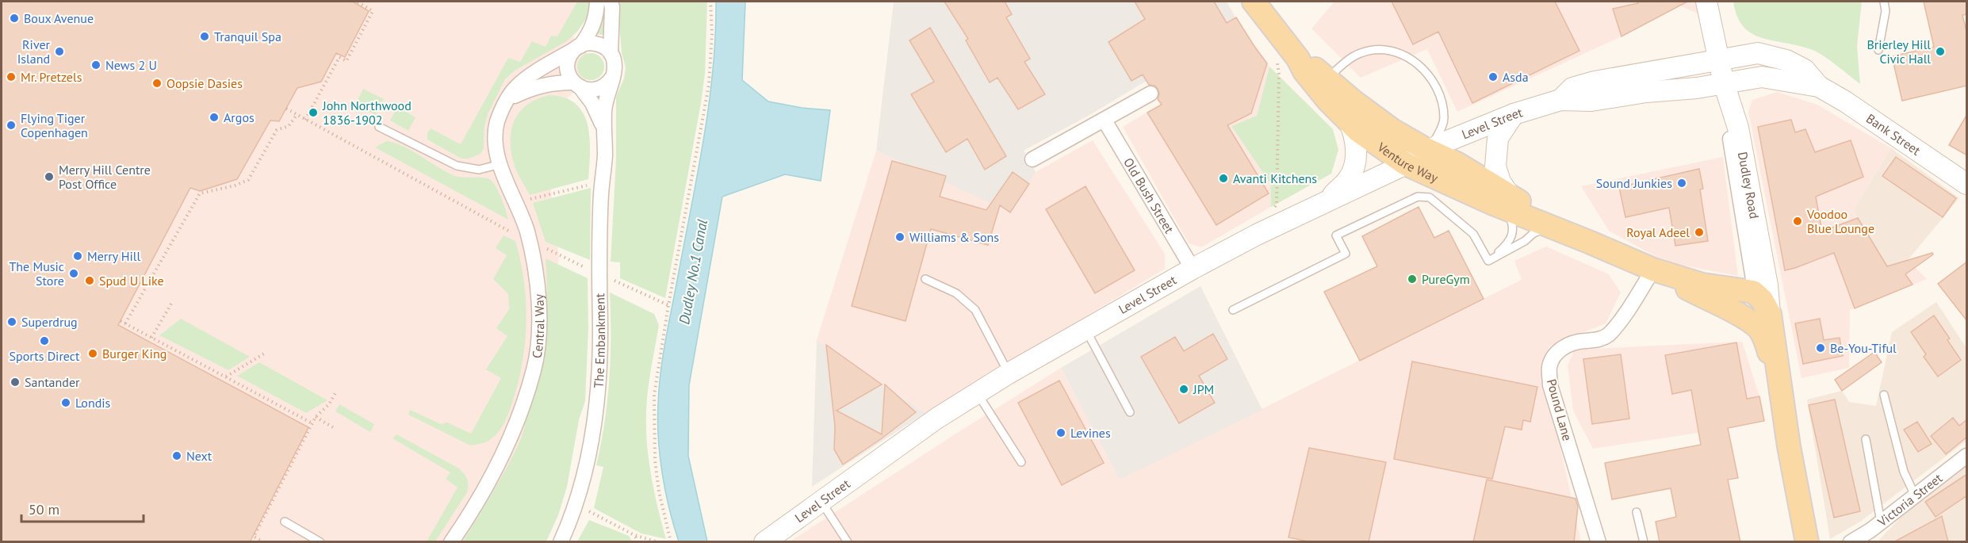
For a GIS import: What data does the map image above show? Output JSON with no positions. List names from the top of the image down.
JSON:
{
  "streets": {
    "main road": ["Venture Way"],
    "street": [
      "Level Street",
      "Bank Street",
      "Dudley Road",
      "Old Bush Street",
      "Central Way",
      "The Embankment",
      "Pound Lane",
      "Victoria Street"
    ]
  },
  "crossings": [
    ["Level Street", "Bank Street"],
    ["Level Street", "Venture Way"],
    ["Level Street", "Dudley Road"],
    ["Level Street", "Old Bush Street"],
    ["Bank Street", "Dudley Road"],
    ["Venture Way", "Pound Lane"],
    ["Central Way", "The Embankment"]
  ],
  "water": ["Dudley No.1 Canal"],
  "places": [
    "Boux Avenue",
    "Tranquil Spa",
    "River Island",
    "Brierley Hill Civic Hall",
    "News 2 U",
    "Mr. Pretzels",
    "Asda",
    "Oopsie Dasies",
    "John Northwood 1836-1902",
    "Argos",
    "Flying Tiger Copenhagen",
    "Merry Hill Centre Post Office",
    "Avanti Kitchens",
    "Sound Junkies",
    "Voodoo Blue Lounge",
    "Royal Adeel",
    "Williams & Sons",
    "Merry Hill",
    "The Music Store",
    "PureGym",
    "Spud U Like",
    "Superdrug",
    "Sports Direct",
    "Be-You-Tiful",
    "Burger King",
    "Santander",
    "JPM",
    "Londis",
    "Levines",
    "Next"
  ],
  "scale_bar": "50 m"
}
